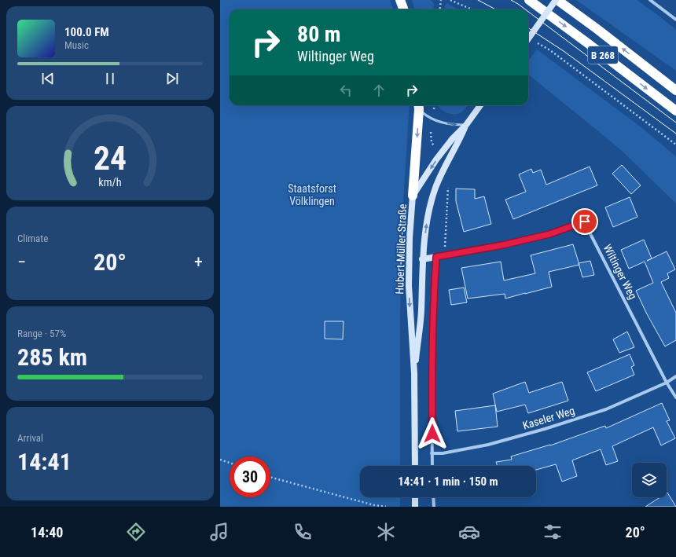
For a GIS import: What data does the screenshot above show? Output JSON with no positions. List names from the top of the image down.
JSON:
{
  "streets": {
    "highway": ["B 268"],
    "main road": ["Hubert-Müller-Straße"],
    "street": ["Wiltinger Weg", "Kaseler Weg"]
  },
  "crossings": [
    ["Wiltinger Weg", "Kaseler Weg"]
  ],
  "parks": ["Staatsforst Völklingen"],
  "page": {
    "turn": ["80 m", "Wiltinger Weg"],
    "song": ["100.0 FM", "Music"],
    "tile": [
      "Climate",
      ["Range · 57%", "285 km"],
      ["Arrival", "14:41"]
    ],
    "heat": ["−", "20°", "+"],
    "limit": "30",
    "trip": "14:41 · 1 min · 150 m",
    "tabs": ["14:40", "20°"],
    "gauge": ["24", "km/h"]
  }
}
